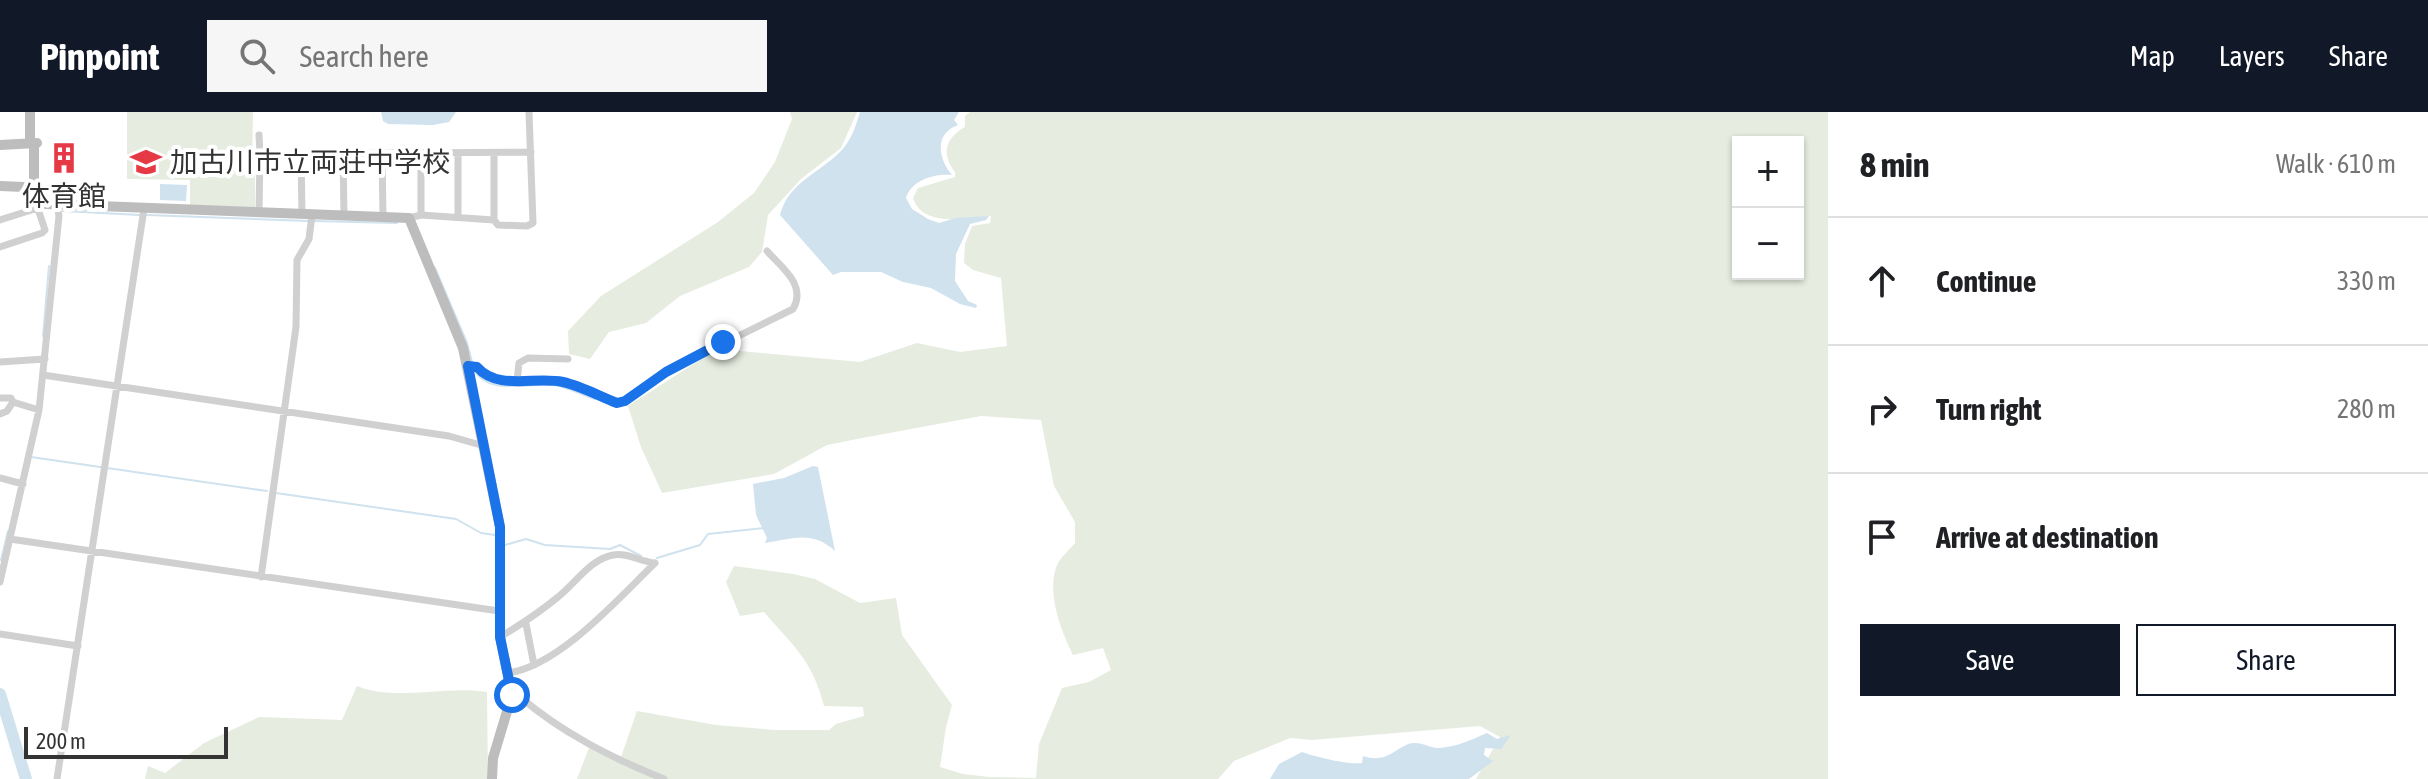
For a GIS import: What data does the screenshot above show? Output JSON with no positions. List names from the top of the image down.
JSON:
{
  "places": {
    "building": ["体育館"],
    "school or university": ["加古川市立両荘中学校"]
  },
  "scale_bar": "200 m",
  "page": {
    "header": "Pinpoint",
    "search": "Search here",
    "nav": ["Map", "Layers", "Share"],
    "heading": ["8 min", "Walk · 610 m"],
    "map_buttons": ["+", "−"],
    "list": [
      ["Continue", "330 m"],
      ["Turn right", "280 m"],
      "Arrive at destination"
    ],
    "buttons": ["Save", "Share"],
    "scale": "200 m"
  }
}
